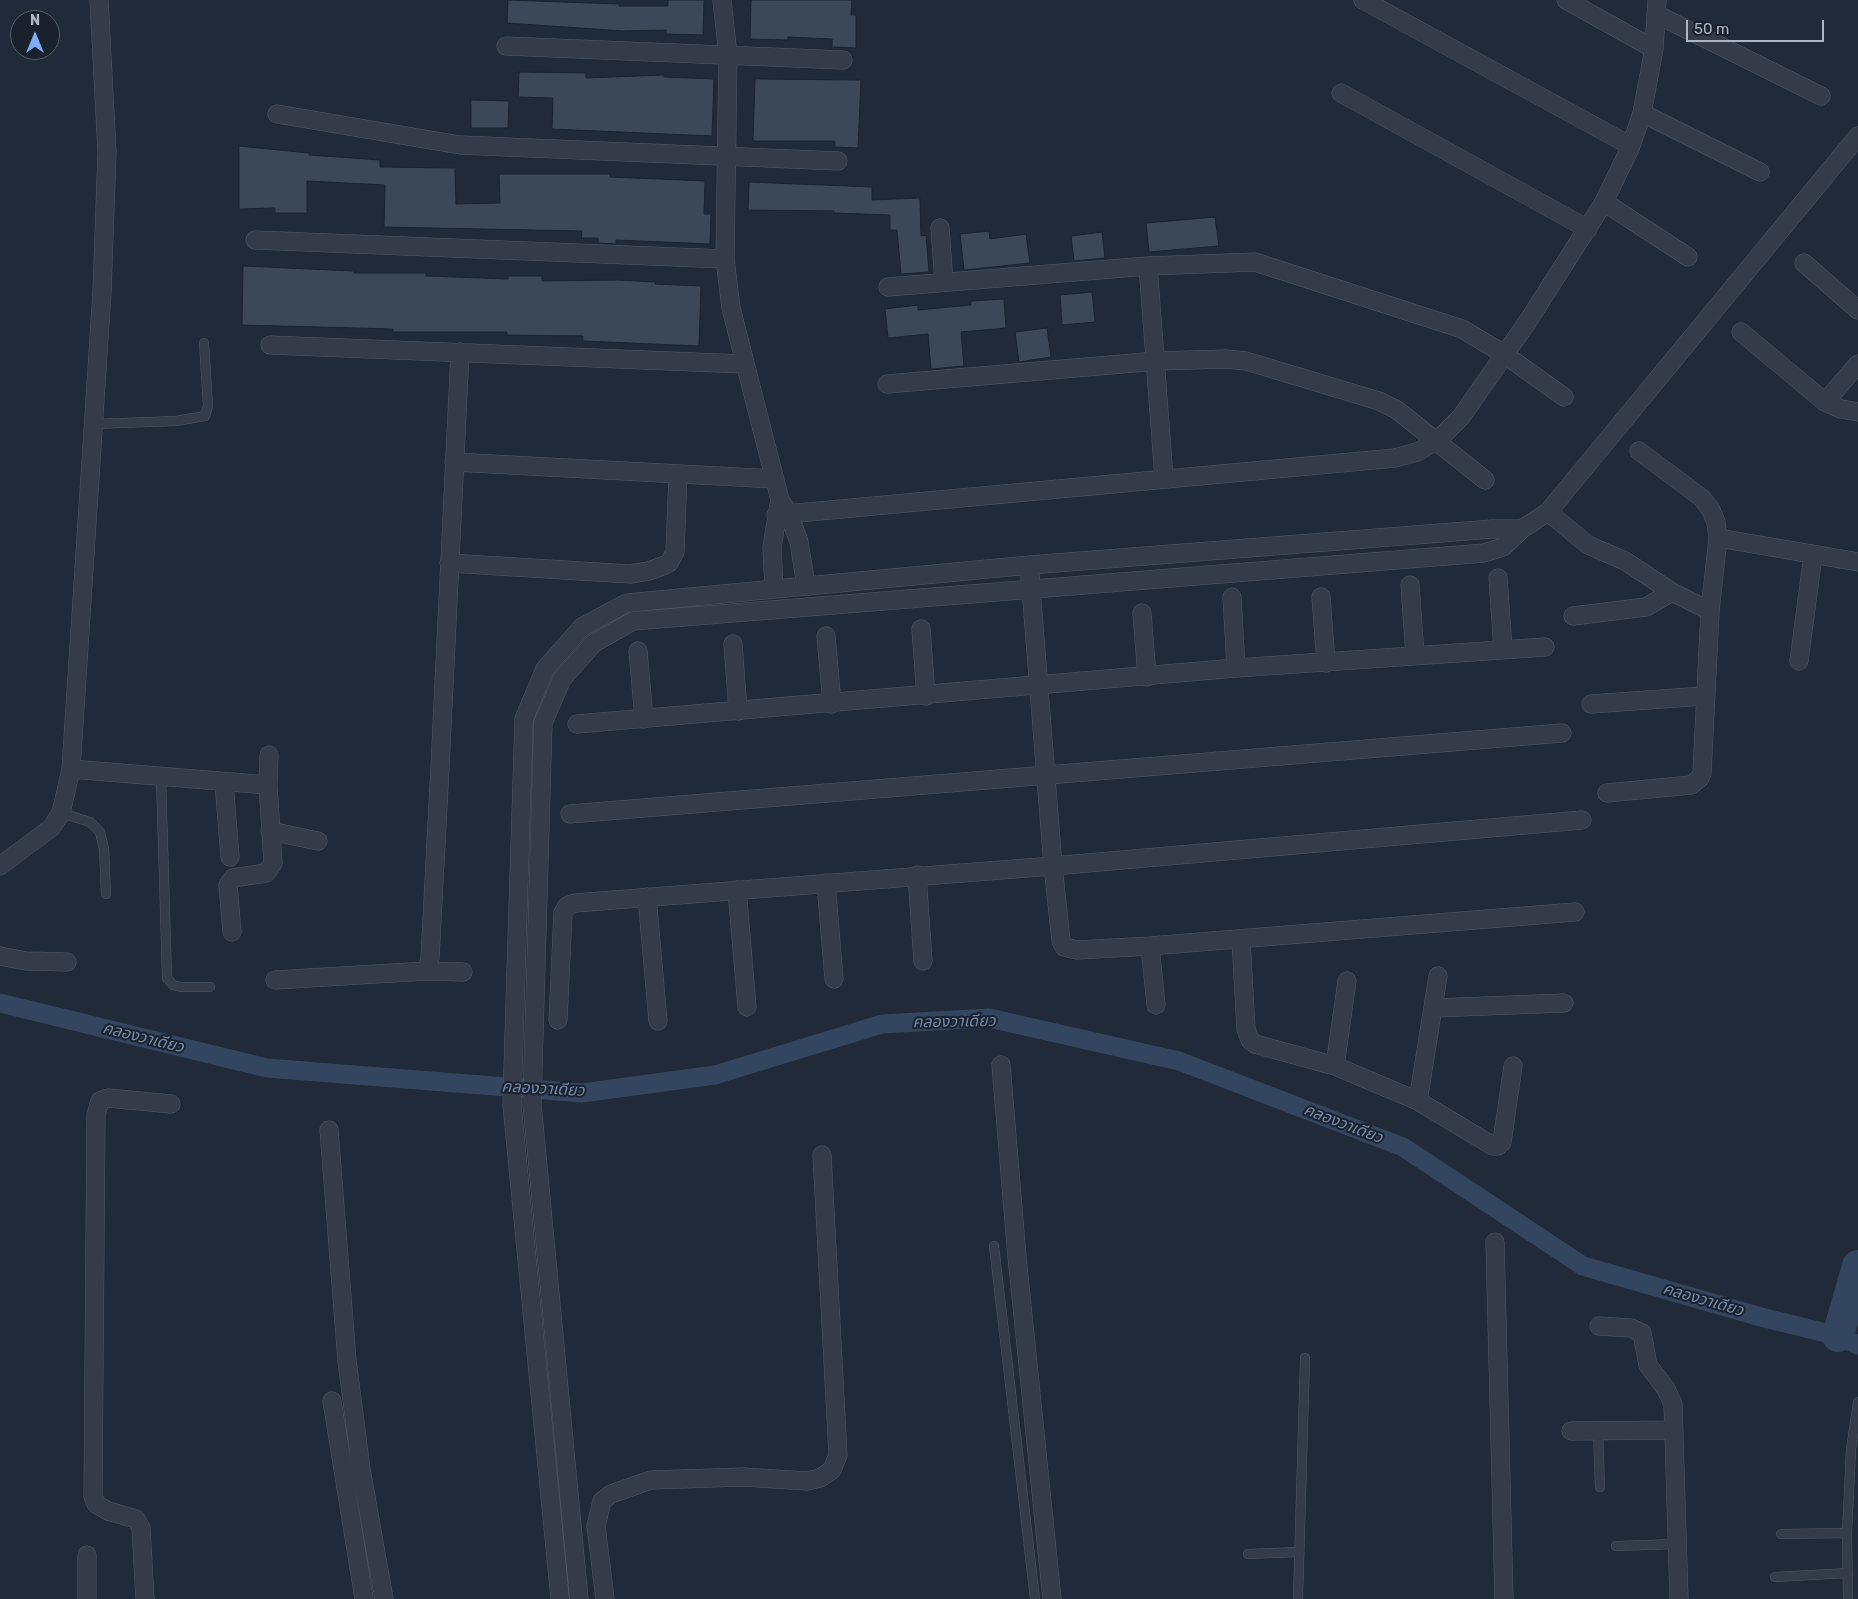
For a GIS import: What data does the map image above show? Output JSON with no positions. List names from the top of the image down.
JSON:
{
  "water": ["คลองวาเดียว"],
  "scale_bar": "50 m",
  "north": "top"
}
